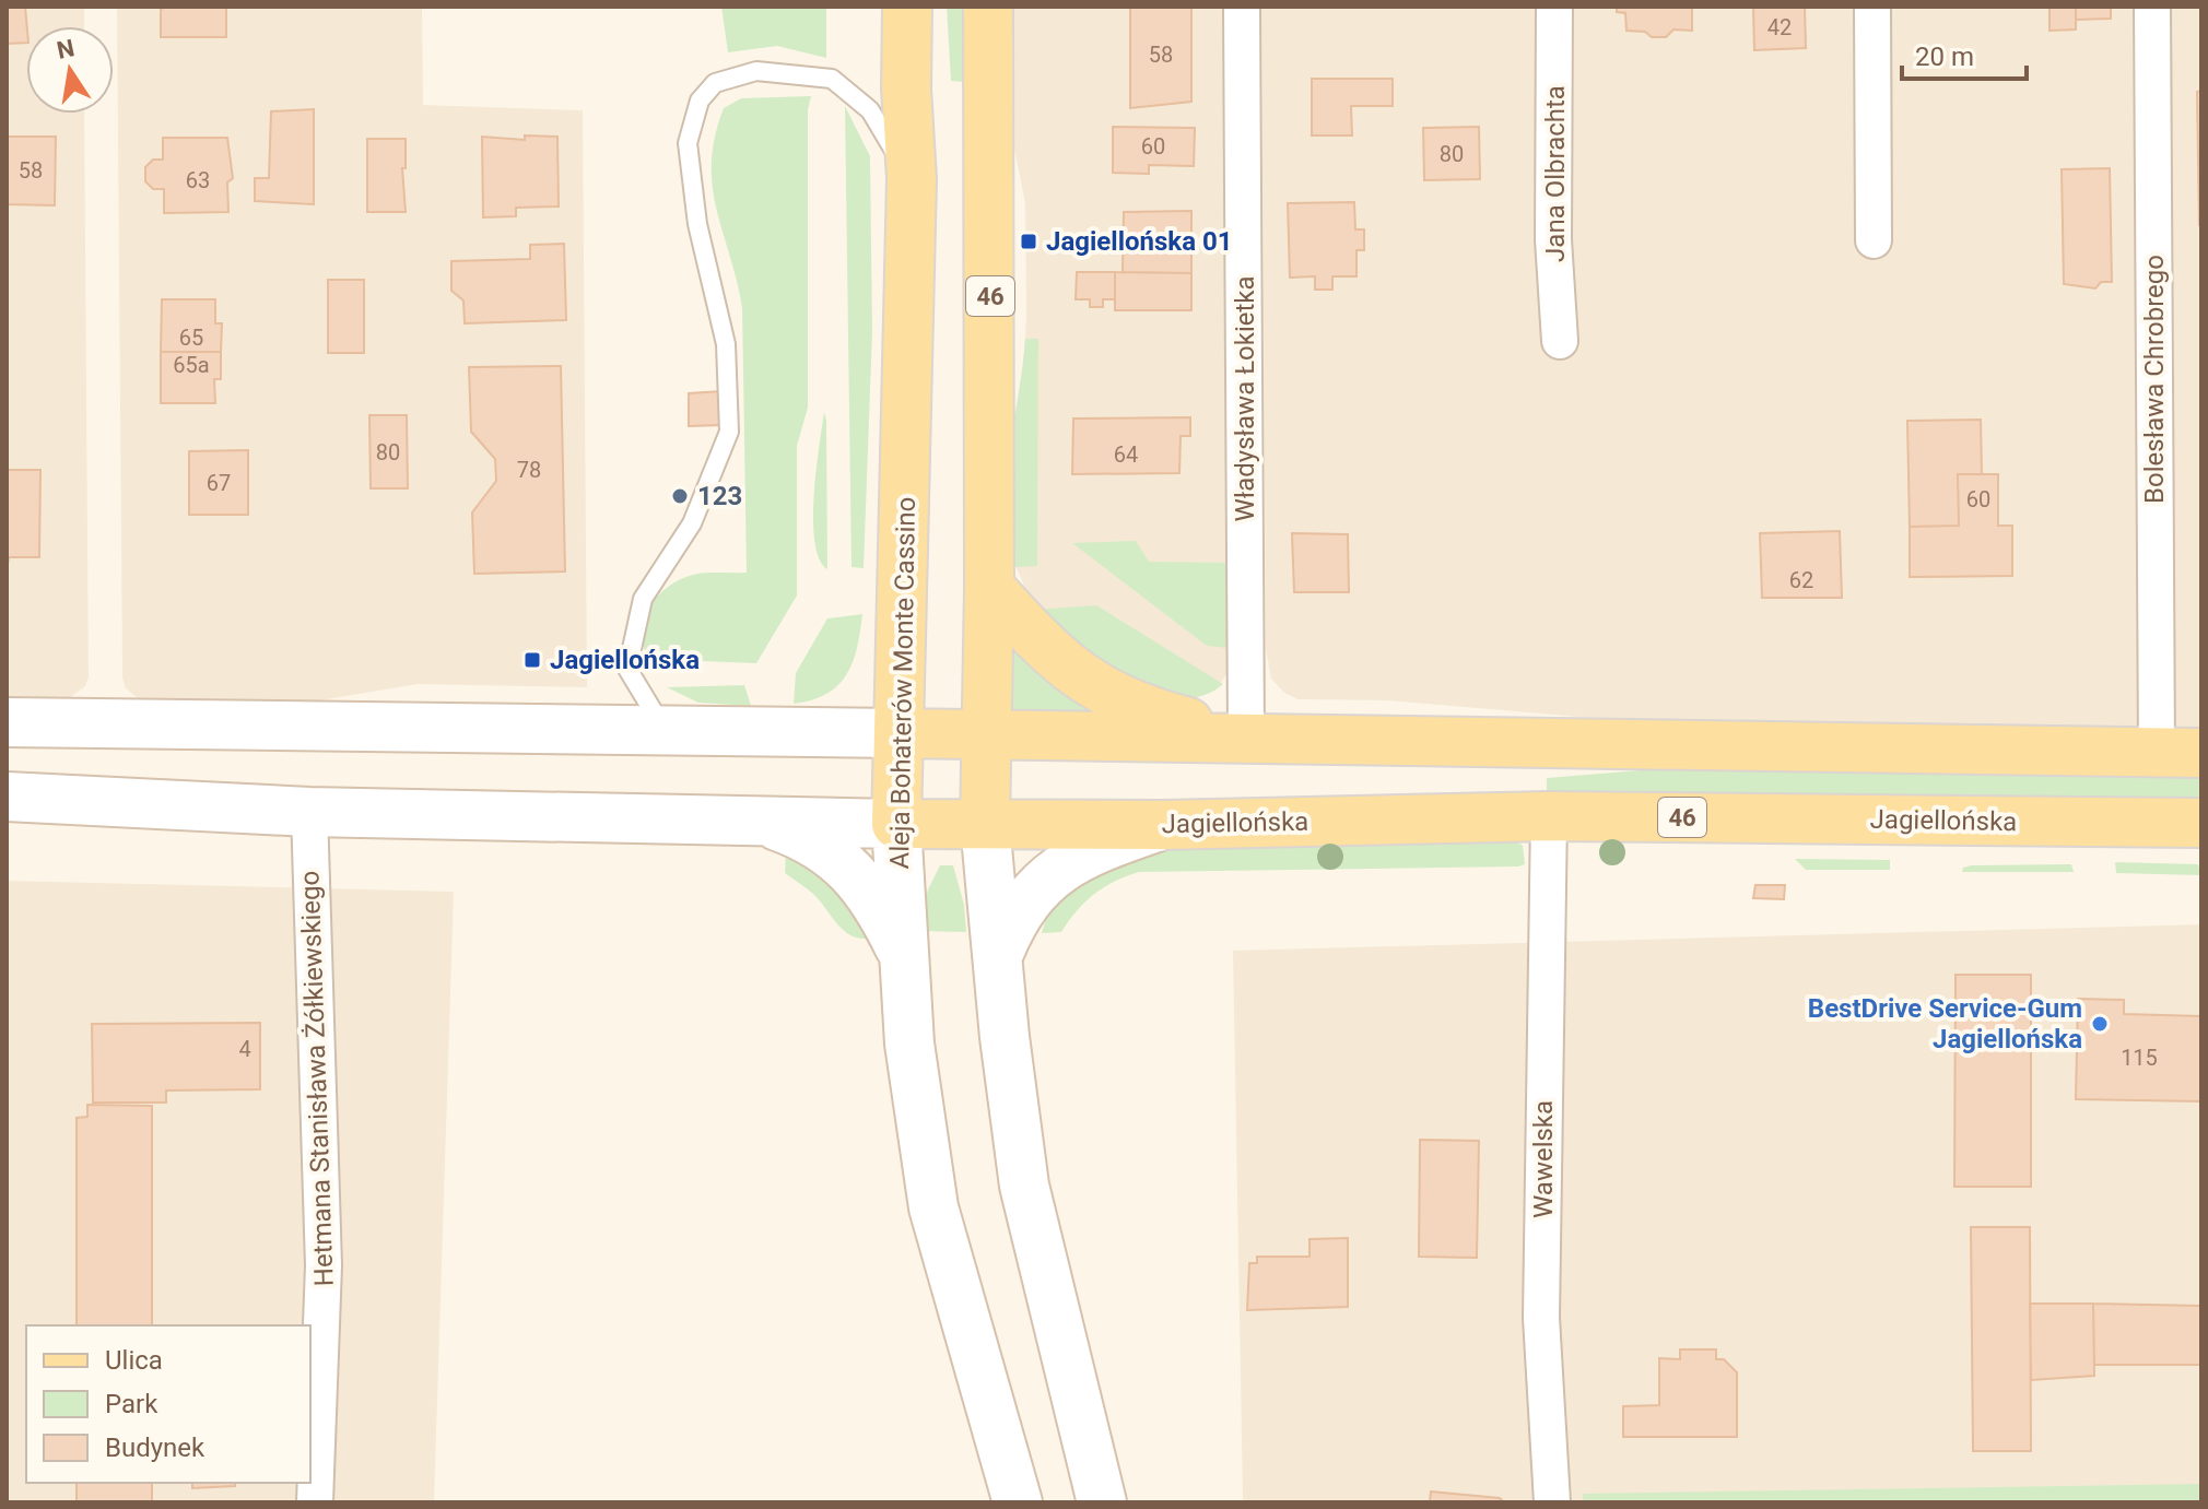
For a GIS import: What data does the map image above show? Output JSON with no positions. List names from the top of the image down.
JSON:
{
  "streets": {
    "main road": ["46", "Aleja Bohaterów Monte Cassino", "Jagiellońska"],
    "street": [
      "Jana Olbrachta",
      "Bolesława Chrobrego",
      "Władysława Łokietka",
      "Hetmana Stanisława Żółkiewskiego",
      "Wawelska"
    ]
  },
  "crossings": [
    ["Aleja Bohaterów Monte Cassino", "Jagiellońska"],
    ["Jagiellońska", "Hetmana Stanisława Żółkiewskiego"],
    ["Jagiellońska", "Wawelska"]
  ],
  "places": {
    "transit": ["Jagiellońska 01", "Jagiellońska"],
    "other": ["123", "BestDrive Service-Gum Jagiellońska"]
  },
  "house_numbers": [
    "42",
    "58",
    "60",
    "80",
    "58",
    "63",
    "65",
    "65a",
    "80",
    "64",
    "78",
    "67",
    "60",
    "62",
    "4",
    "115"
  ],
  "legend": ["Ulica", "Park", "Budynek"],
  "scale_bar": "20 m",
  "north": "top"
}
